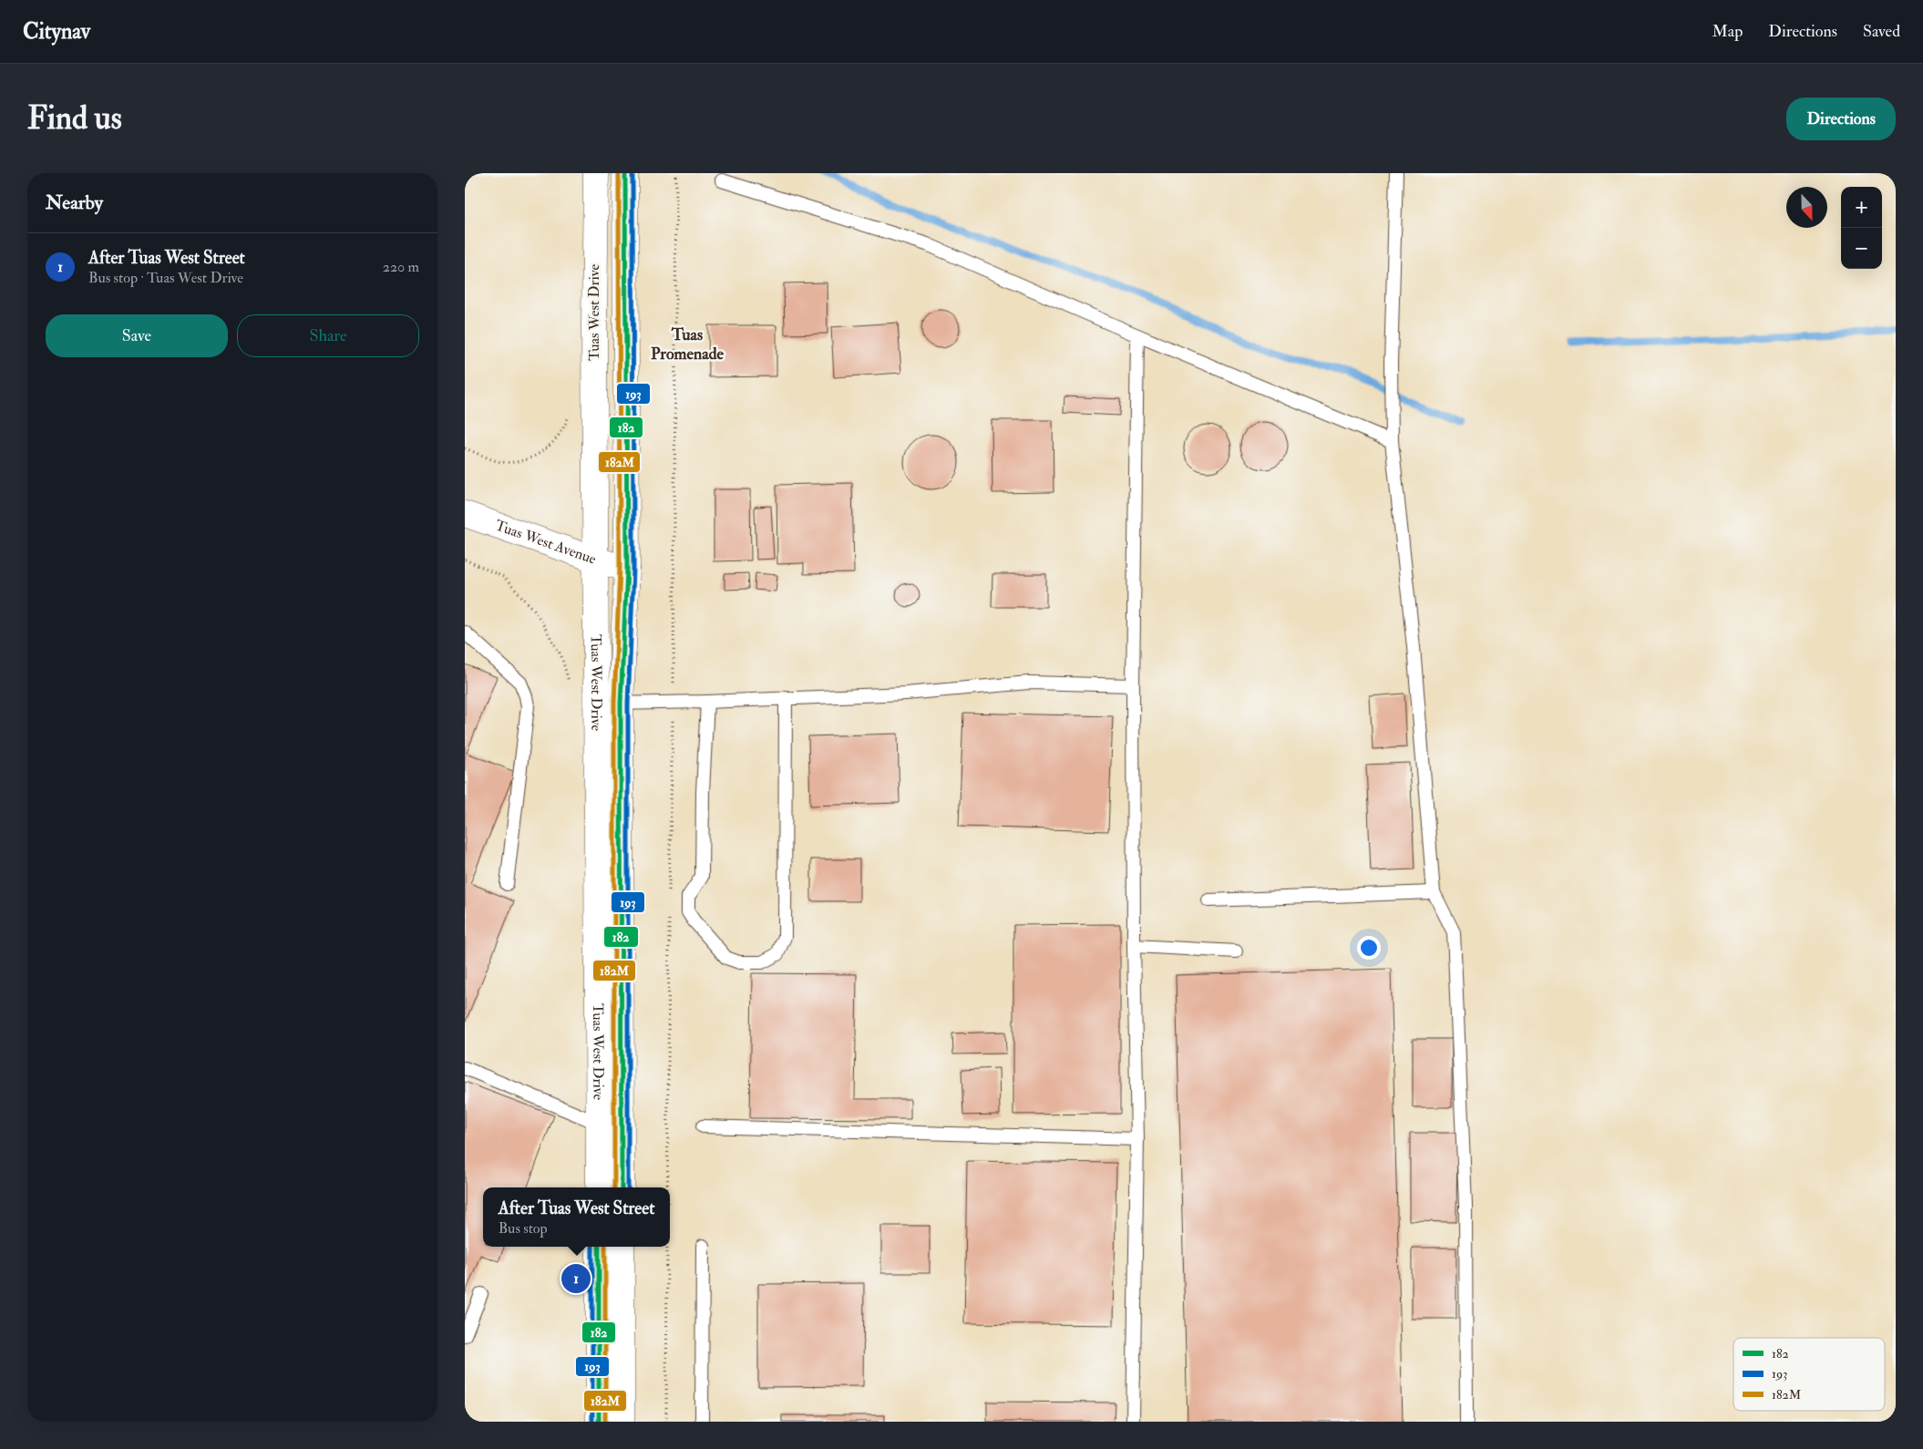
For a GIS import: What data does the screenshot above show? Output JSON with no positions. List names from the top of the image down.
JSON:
{
  "streets": {
    "main road": ["Tuas West Drive", "Tuas West Avenue"]
  },
  "crossings": [
    ["Tuas West Drive", "Tuas West Avenue"]
  ],
  "districts": ["Tuas Promenade"],
  "lines": ["transit line 182", "transit line 193", "transit line 182M"],
  "legend": ["182", "193", "182M"],
  "north": "bottom",
  "page": {
    "header": "Citynav",
    "nav": ["Map", "Directions", "Saved"],
    "buttons": [
      "Directions",
      ["Save", "Share"]
    ],
    "title": "Find us",
    "heading": "Nearby",
    "map_buttons": ["+", "−"],
    "list": [
      {
        "mark": "1",
        "name": "After Tuas West Street",
        "note": "Bus stop · Tuas West Drive",
        "value": "220 m"
      }
    ],
    "popup": ["After Tuas West Street", "Bus stop"],
    "pins": "1"
  }
}
